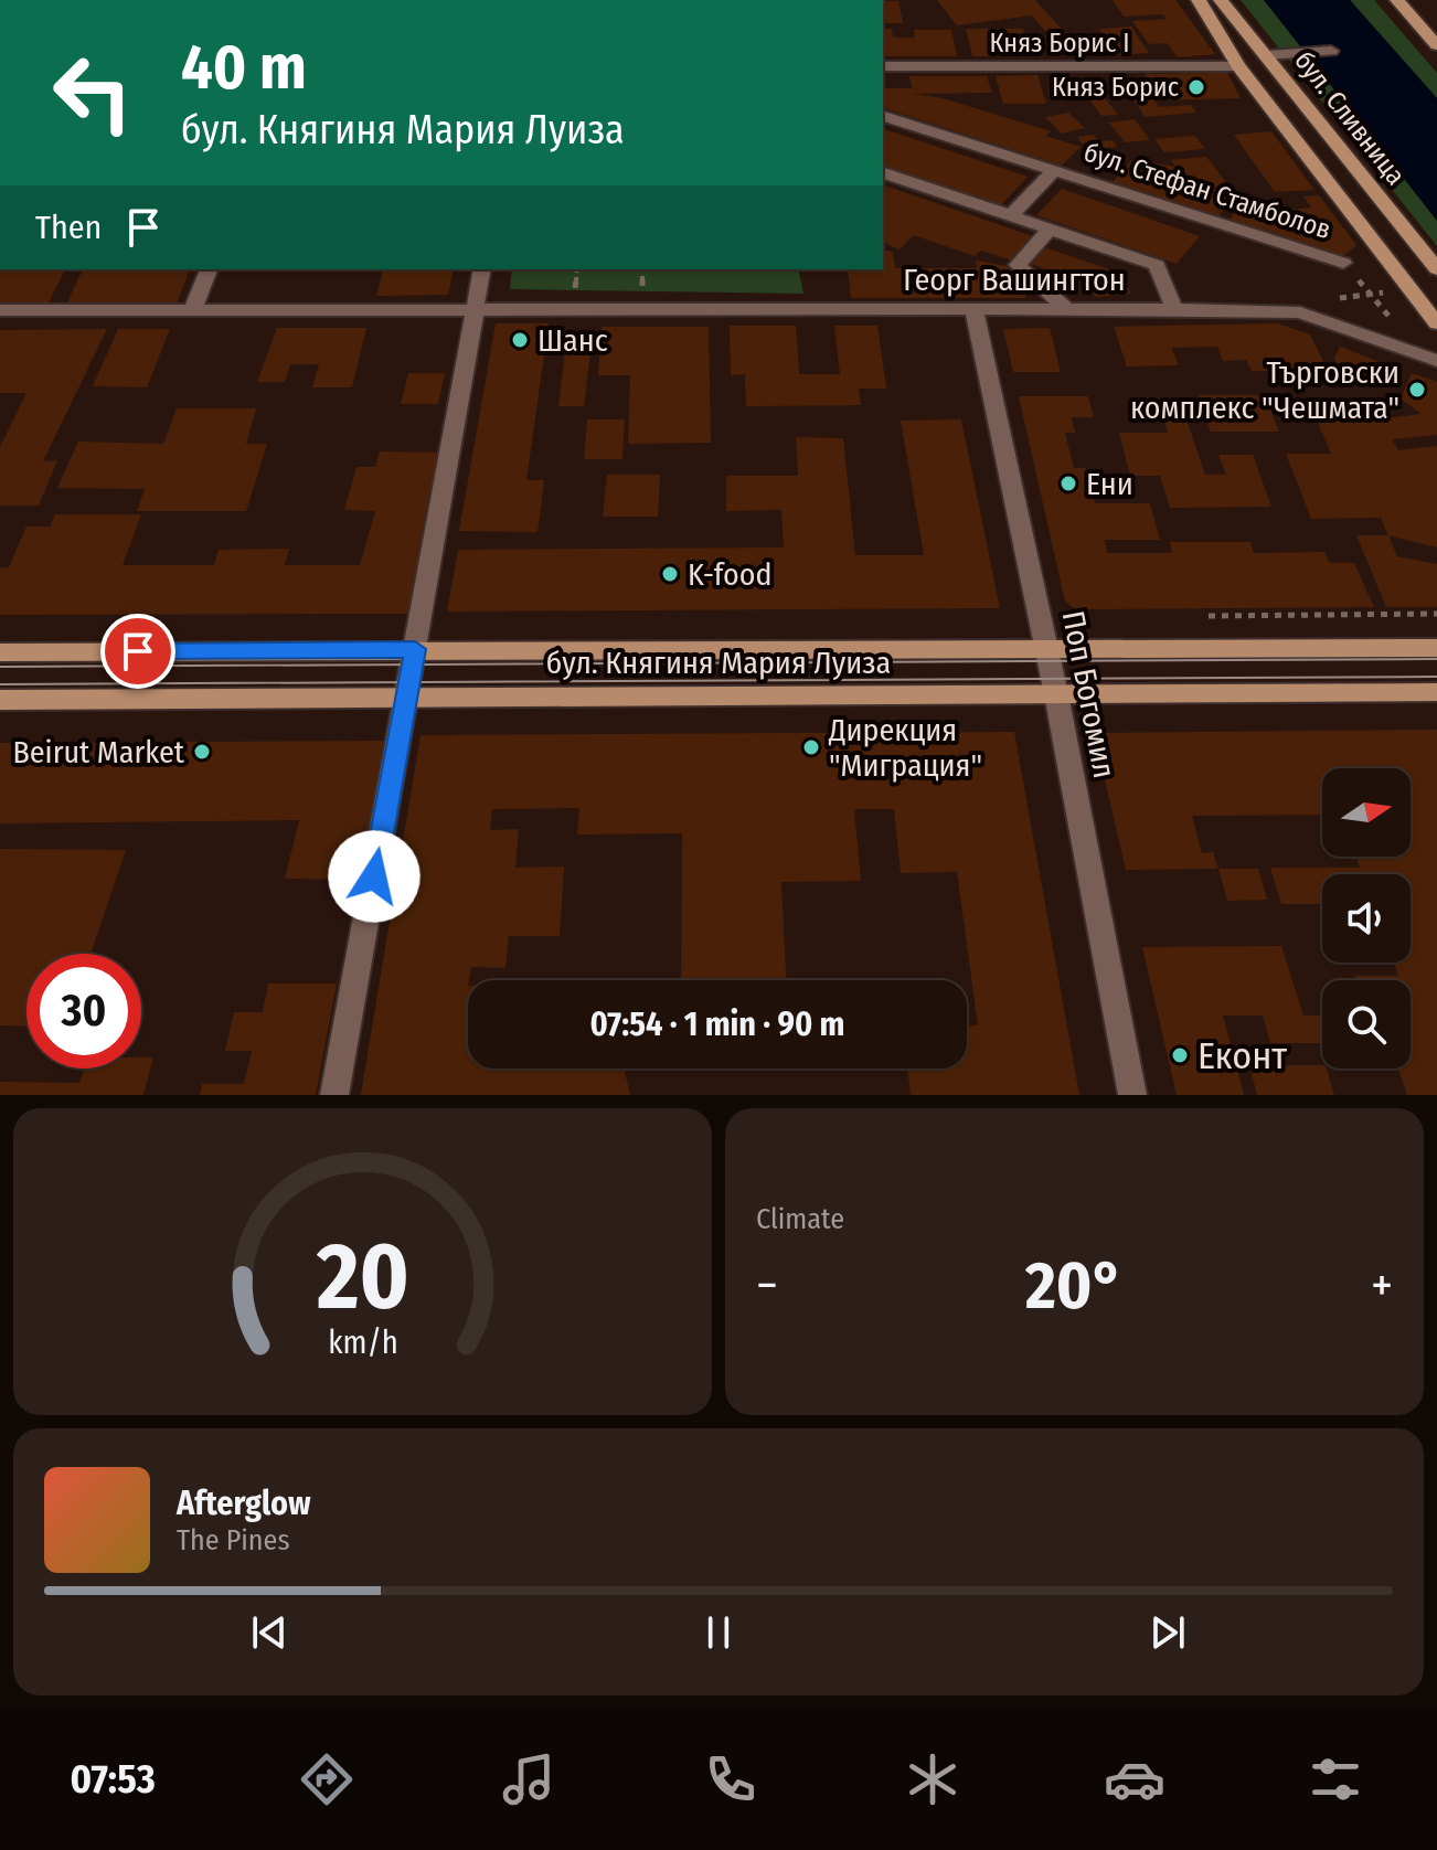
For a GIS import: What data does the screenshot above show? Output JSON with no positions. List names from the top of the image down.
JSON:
{
  "streets": {
    "main road": ["бул. Сливница", "бул. Княгиня Мария Луиза"],
    "street": [
      "Княз Борис I",
      "бул. Стефан Стамболов",
      "Георг Вашингтон",
      "Поп Богомил"
    ]
  },
  "crossings": [
    ["Георг Вашингтон", "Поп Богомил"],
    ["бул. Княгиня Мария Луиза", "Поп Богомил"]
  ],
  "places": [
    "Княз Борис",
    "Шанс",
    "Търговски комплекс \"Чешмата\"",
    "Ени",
    "K-food",
    "Дирекция \"Миграция\"",
    "Beirut Market",
    "Еконт"
  ],
  "north": "right",
  "page": {
    "turn": ["40 m", "бул. Княгиня Мария Луиза"],
    "then": "Then",
    "limit": "30",
    "trip": "07:54 · 1 min · 90 m",
    "tile": "Climate",
    "heat": ["−", "20°", "+"],
    "song": ["Afterglow", "The Pines"],
    "tabs": "07:53",
    "gauge": ["20", "km/h"]
  }
}
